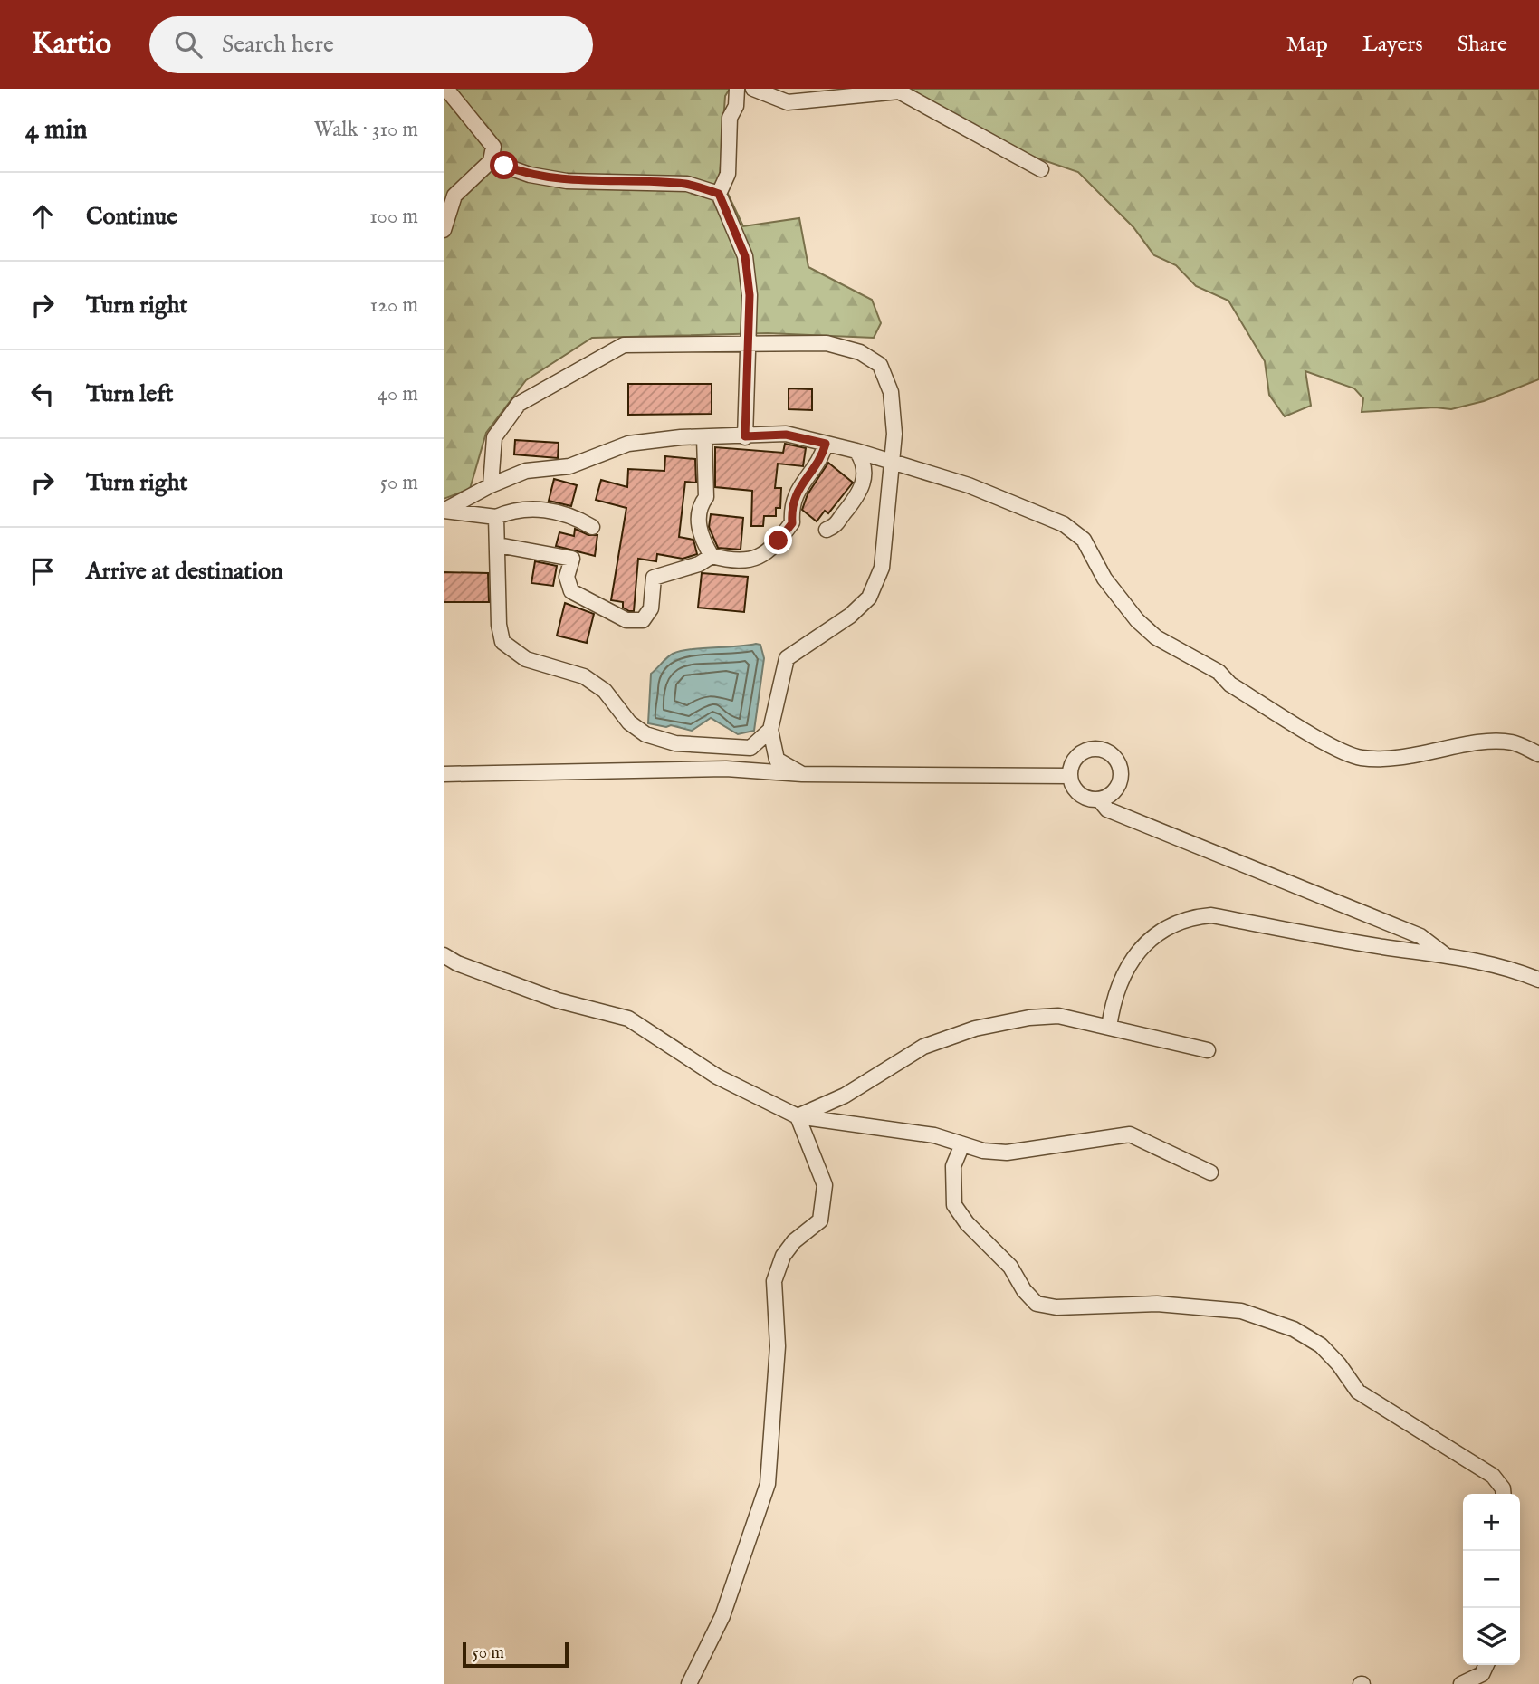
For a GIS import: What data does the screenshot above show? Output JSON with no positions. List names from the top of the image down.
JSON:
{
  "scale_bar": "50 m",
  "page": {
    "header": "Kartio",
    "search": "Search here",
    "nav": ["Map", "Layers", "Share"],
    "heading": ["4 min", "Walk · 310 m"],
    "list": [
      ["Continue", "100 m"],
      ["Turn right", "120 m"],
      ["Turn left", "40 m"],
      ["Turn right", "50 m"],
      "Arrive at destination"
    ],
    "map_buttons": ["+", "−"],
    "scale": "50 m"
  }
}
